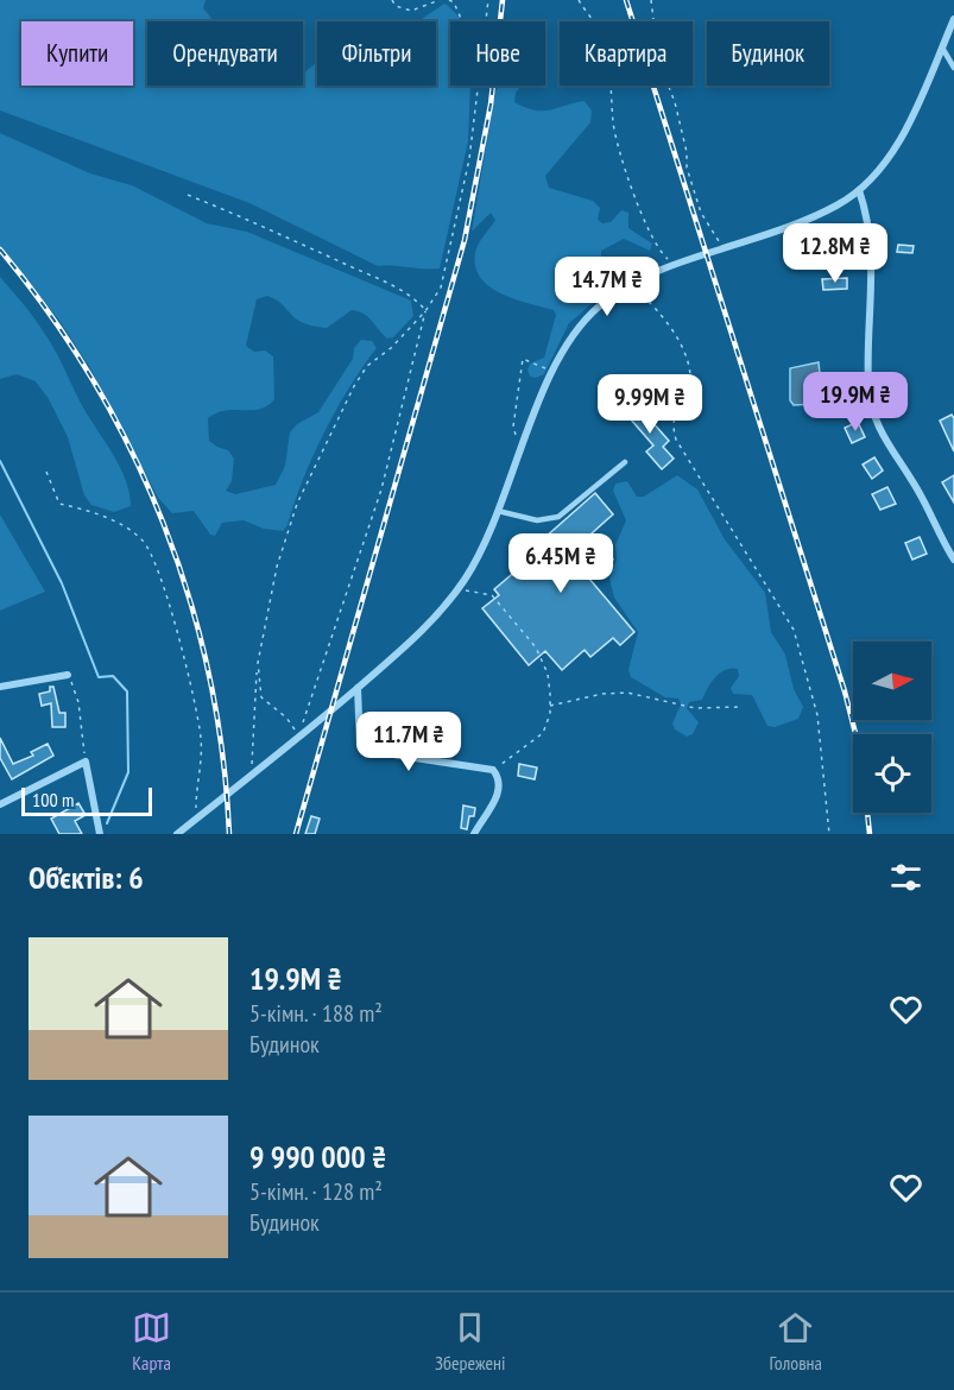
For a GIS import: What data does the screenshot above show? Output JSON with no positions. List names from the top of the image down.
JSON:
{
  "scale_bar": "100 m",
  "north": "right",
  "page": {
    "chip": [
      "Купити",
      "Орендувати",
      "Фільтри",
      "Нове",
      "Квартира",
      "Будинок"
    ],
    "price": [
      "12.8M ₴",
      "14.7M ₴",
      "19.9M ₴",
      "9.99M ₴",
      "6.45M ₴",
      "11.7M ₴"
    ],
    "scale": "100 m",
    "heading": "Об’єктів: 6",
    "list": [
      {
        "name": "19.9M ₴",
        "note": "5-кімн. · 188 m² · Будинок"
      },
      {
        "name": "9 990 000 ₴",
        "note": "5-кімн. · 128 m² · Будинок"
      }
    ],
    "tabs": ["Карта", "Збережені", "Головна"]
  }
}
